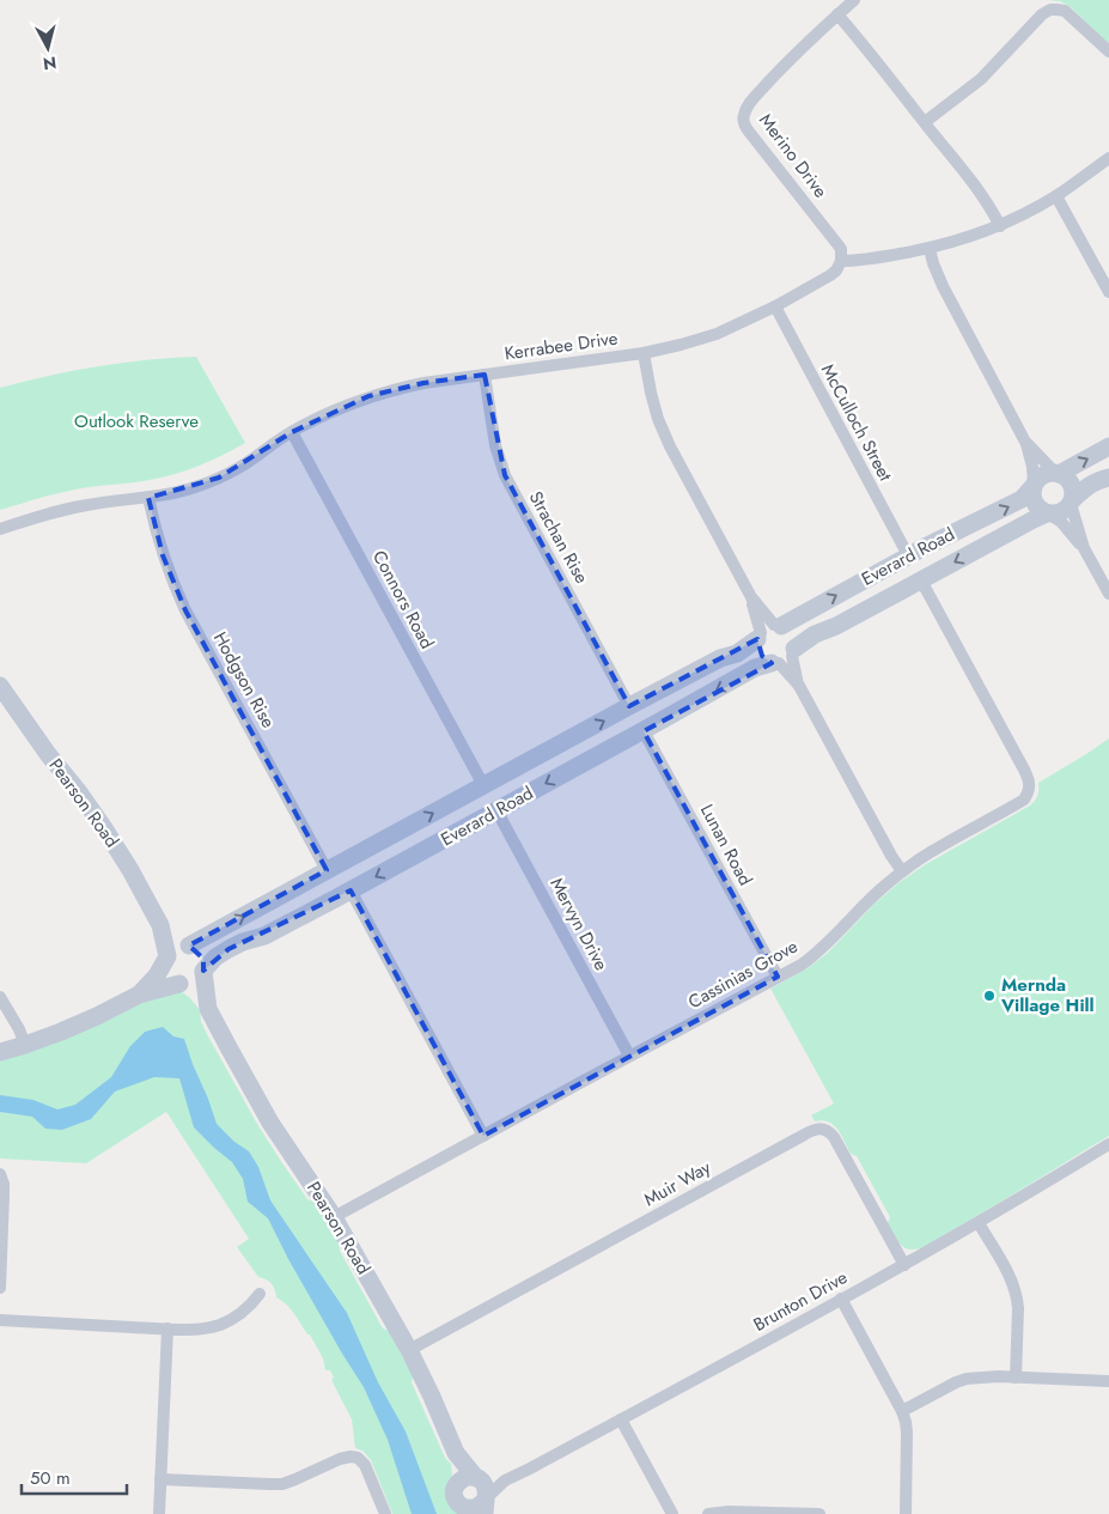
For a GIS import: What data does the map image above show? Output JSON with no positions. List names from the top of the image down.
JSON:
{
  "streets": {
    "street": [
      "Merino Drive",
      "Kerrabee Drive",
      "McCulloch Street",
      "Strachan Rise",
      "Everard Road",
      "Connors Road",
      "Hodgson Rise",
      "Pearson Road",
      "Lunan Road",
      "Mervyn Drive",
      "Cassinias Grove",
      "Muir Way",
      "Brunton Drive"
    ]
  },
  "crossings": [
    ["Merino Drive", "Kerrabee Drive"],
    ["Kerrabee Drive", "McCulloch Street"],
    ["Kerrabee Drive", "Strachan Rise"],
    ["Kerrabee Drive", "Connors Road"],
    ["Kerrabee Drive", "Hodgson Rise"],
    ["McCulloch Street", "Everard Road"],
    ["Strachan Rise", "Everard Road"],
    ["Everard Road", "Connors Road"],
    ["Everard Road", "Hodgson Rise"],
    ["Everard Road", "Pearson Road"],
    ["Everard Road", "Lunan Road"],
    ["Everard Road", "Mervyn Drive"],
    ["Everard Road", "Cassinias Grove"],
    ["Pearson Road", "Cassinias Grove"],
    ["Pearson Road", "Muir Way"],
    ["Pearson Road", "Brunton Drive"],
    ["Lunan Road", "Cassinias Grove"],
    ["Mervyn Drive", "Cassinias Grove"],
    ["Muir Way", "Brunton Drive"]
  ],
  "parks": ["Outlook Reserve"],
  "places": ["Mernda Village Hill"],
  "scale_bar": "50 m",
  "north": "bottom"
}
